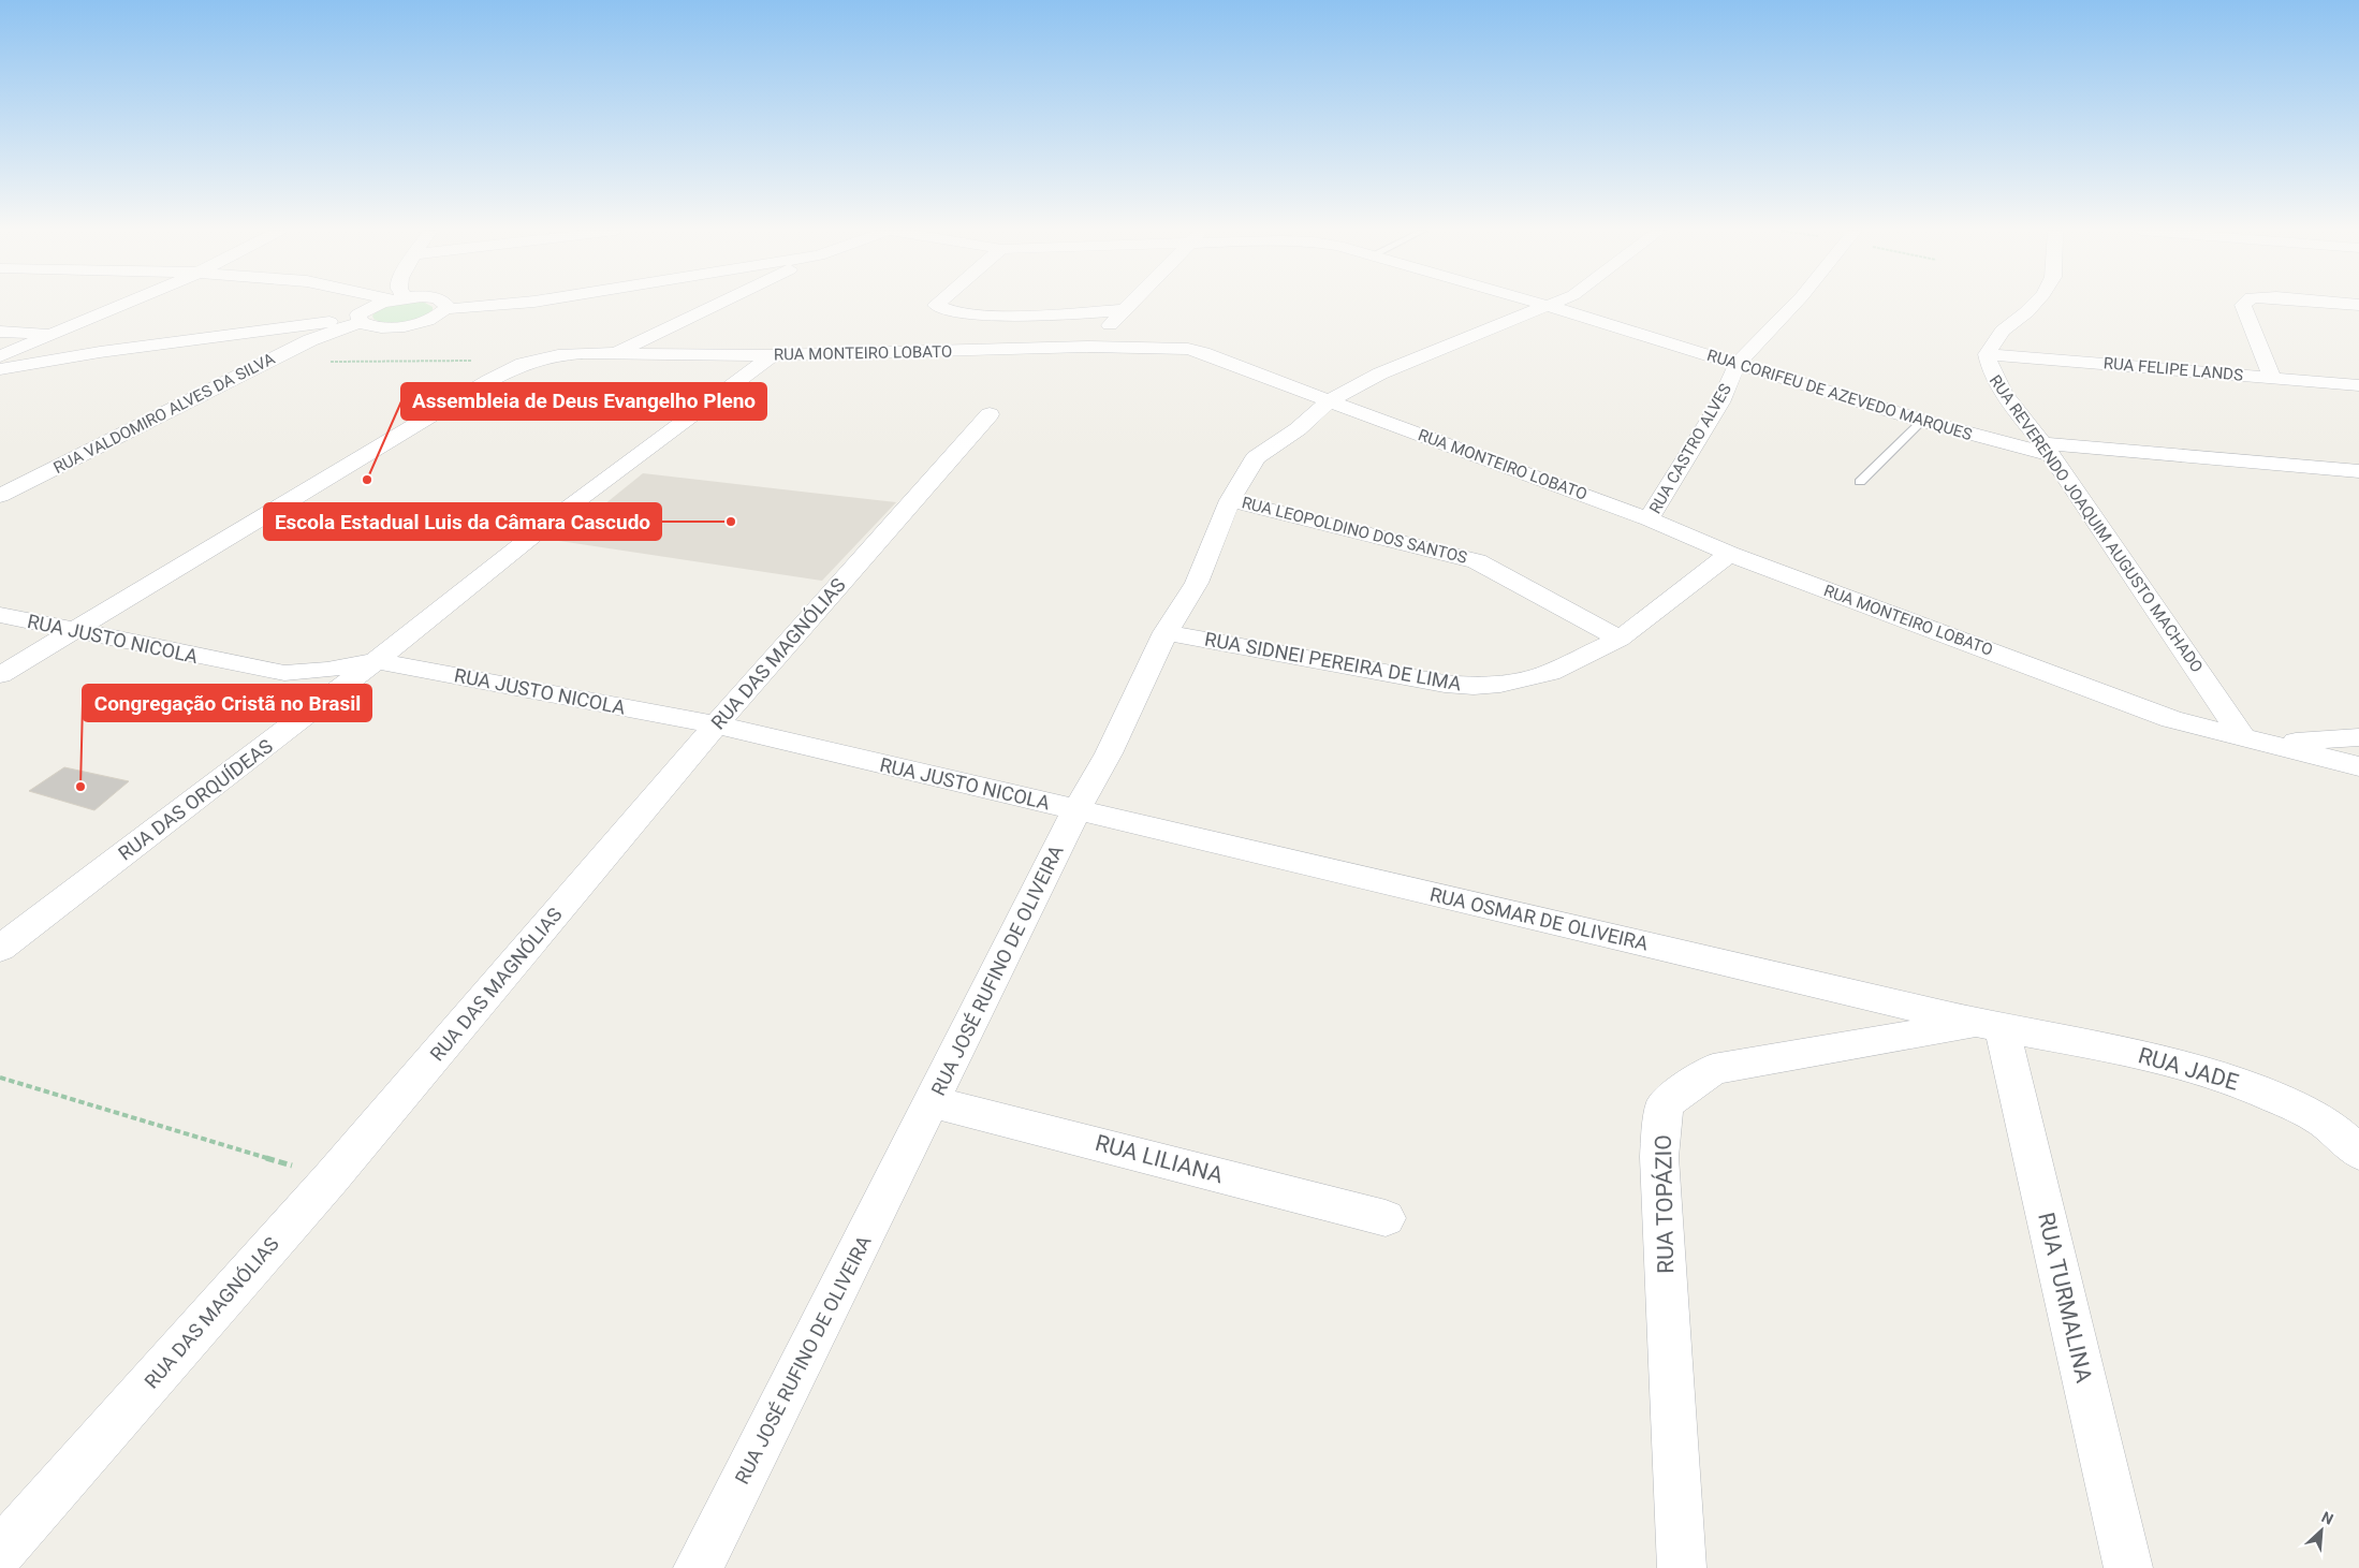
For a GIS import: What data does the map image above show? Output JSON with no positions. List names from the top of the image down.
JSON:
{
  "streets": {
    "street": [
      "RUA MONTEIRO LOBATO",
      "RUA FELIPE LANDS",
      "RUA CORIFEU DE AZEVEDO MARQUES",
      "RUA VALDOMIRO ALVES DA SILVA",
      "RUA CASTRO ALVES",
      "RUA REVERENDO JOAQUIM AUGUSTO MACHADO",
      "RUA LEOPOLDINO DOS SANTOS",
      "RUA JUSTO NICOLA",
      "RUA DAS MAGNÓLIAS",
      "RUA SIDNEI PEREIRA DE LIMA",
      "RUA DAS ORQUÍDEAS",
      "RUA OSMAR DE OLIVEIRA",
      "RUA JOSÉ RUFINO DE OLIVEIRA",
      "RUA JADE",
      "RUA LILIANA",
      "RUA TOPÁZIO",
      "RUA TURMALINA"
    ]
  },
  "crossings": [
    ["RUA MONTEIRO LOBATO", "RUA CASTRO ALVES"],
    ["RUA MONTEIRO LOBATO", "RUA REVERENDO JOAQUIM AUGUSTO MACHADO"],
    ["RUA MONTEIRO LOBATO", "RUA JUSTO NICOLA"],
    ["RUA MONTEIRO LOBATO", "RUA SIDNEI PEREIRA DE LIMA"],
    ["RUA MONTEIRO LOBATO", "RUA DAS ORQUÍDEAS"],
    ["RUA MONTEIRO LOBATO", "RUA JOSÉ RUFINO DE OLIVEIRA"],
    ["RUA FELIPE LANDS", "RUA REVERENDO JOAQUIM AUGUSTO MACHADO"],
    ["RUA CORIFEU DE AZEVEDO MARQUES", "RUA CASTRO ALVES"],
    ["RUA CORIFEU DE AZEVEDO MARQUES", "RUA REVERENDO JOAQUIM AUGUSTO MACHADO"],
    ["RUA CORIFEU DE AZEVEDO MARQUES", "RUA JOSÉ RUFINO DE OLIVEIRA"],
    ["RUA LEOPOLDINO DOS SANTOS", "RUA SIDNEI PEREIRA DE LIMA"],
    ["RUA LEOPOLDINO DOS SANTOS", "RUA JOSÉ RUFINO DE OLIVEIRA"],
    ["RUA JUSTO NICOLA", "RUA DAS MAGNÓLIAS"],
    ["RUA JUSTO NICOLA", "RUA DAS ORQUÍDEAS"],
    ["RUA JUSTO NICOLA", "RUA OSMAR DE OLIVEIRA"],
    ["RUA JUSTO NICOLA", "RUA JOSÉ RUFINO DE OLIVEIRA"],
    ["RUA SIDNEI PEREIRA DE LIMA", "RUA JOSÉ RUFINO DE OLIVEIRA"],
    ["RUA OSMAR DE OLIVEIRA", "RUA JOSÉ RUFINO DE OLIVEIRA"],
    ["RUA OSMAR DE OLIVEIRA", "RUA JADE"],
    ["RUA OSMAR DE OLIVEIRA", "RUA TOPÁZIO"],
    ["RUA OSMAR DE OLIVEIRA", "RUA TURMALINA"],
    ["RUA JOSÉ RUFINO DE OLIVEIRA", "RUA LILIANA"],
    ["RUA JADE", "RUA TOPÁZIO"],
    ["RUA JADE", "RUA TURMALINA"],
    ["RUA TOPÁZIO", "RUA TURMALINA"]
  ],
  "places": ["Assembleia de Deus Evangelho Pleno", "Escola Estadual Luis da Câmara Cascudo", "Congregação Cristã no Brasil"],
  "north": "top right"
}
